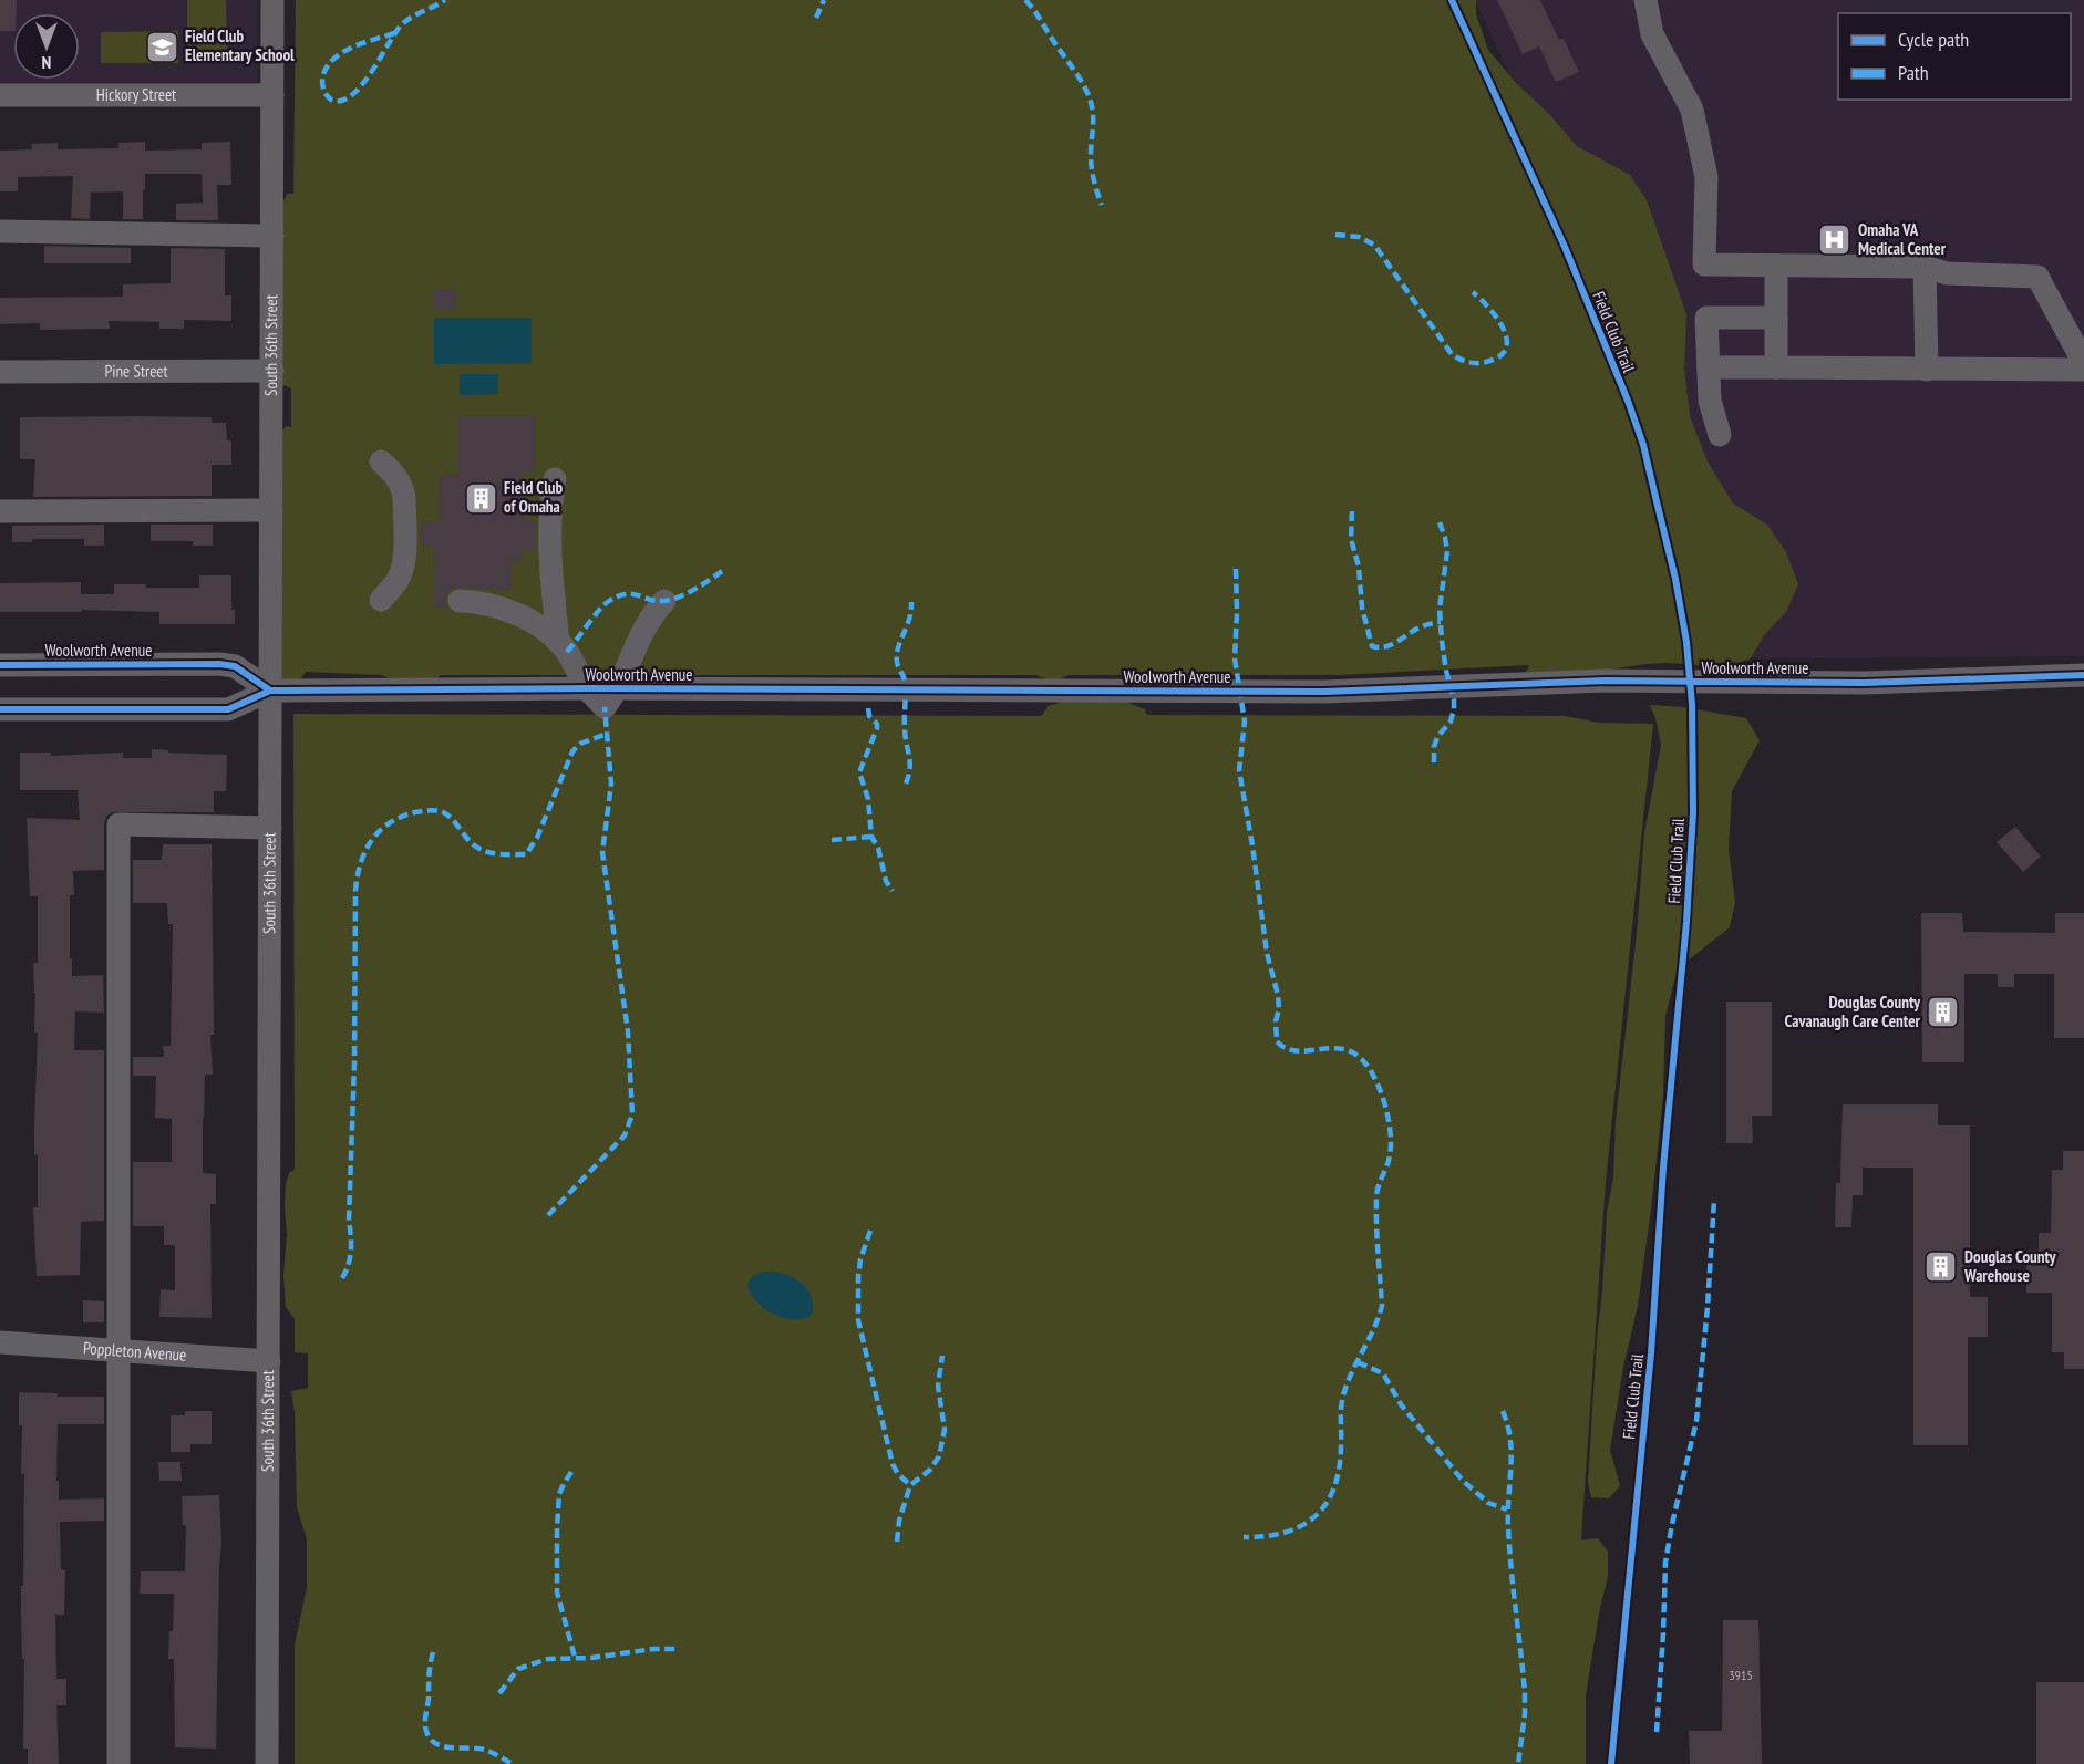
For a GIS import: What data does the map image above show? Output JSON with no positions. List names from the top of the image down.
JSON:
{
  "streets": {
    "street": [
      "Hickory Street",
      "South 36th Street",
      "Pine Street",
      "Woolworth Avenue",
      "Poppleton Avenue"
    ],
    "cycle path": ["Field Club Trail"]
  },
  "crossings": [
    ["Hickory Street", "South 36th Street"],
    ["South 36th Street", "Pine Street"],
    ["South 36th Street", "Woolworth Avenue"],
    ["South 36th Street", "Poppleton Avenue"]
  ],
  "places": {
    "school or university": ["Field Club Elementary School"],
    "hospital": ["Omaha VA Medical Center"],
    "building": ["Field Club of Omaha", "Douglas County Cavanaugh Care Center", "Douglas County Warehouse"]
  },
  "house_numbers": ["3915"],
  "legend": ["Cycle path", "Path"],
  "north": "bottom"
}
